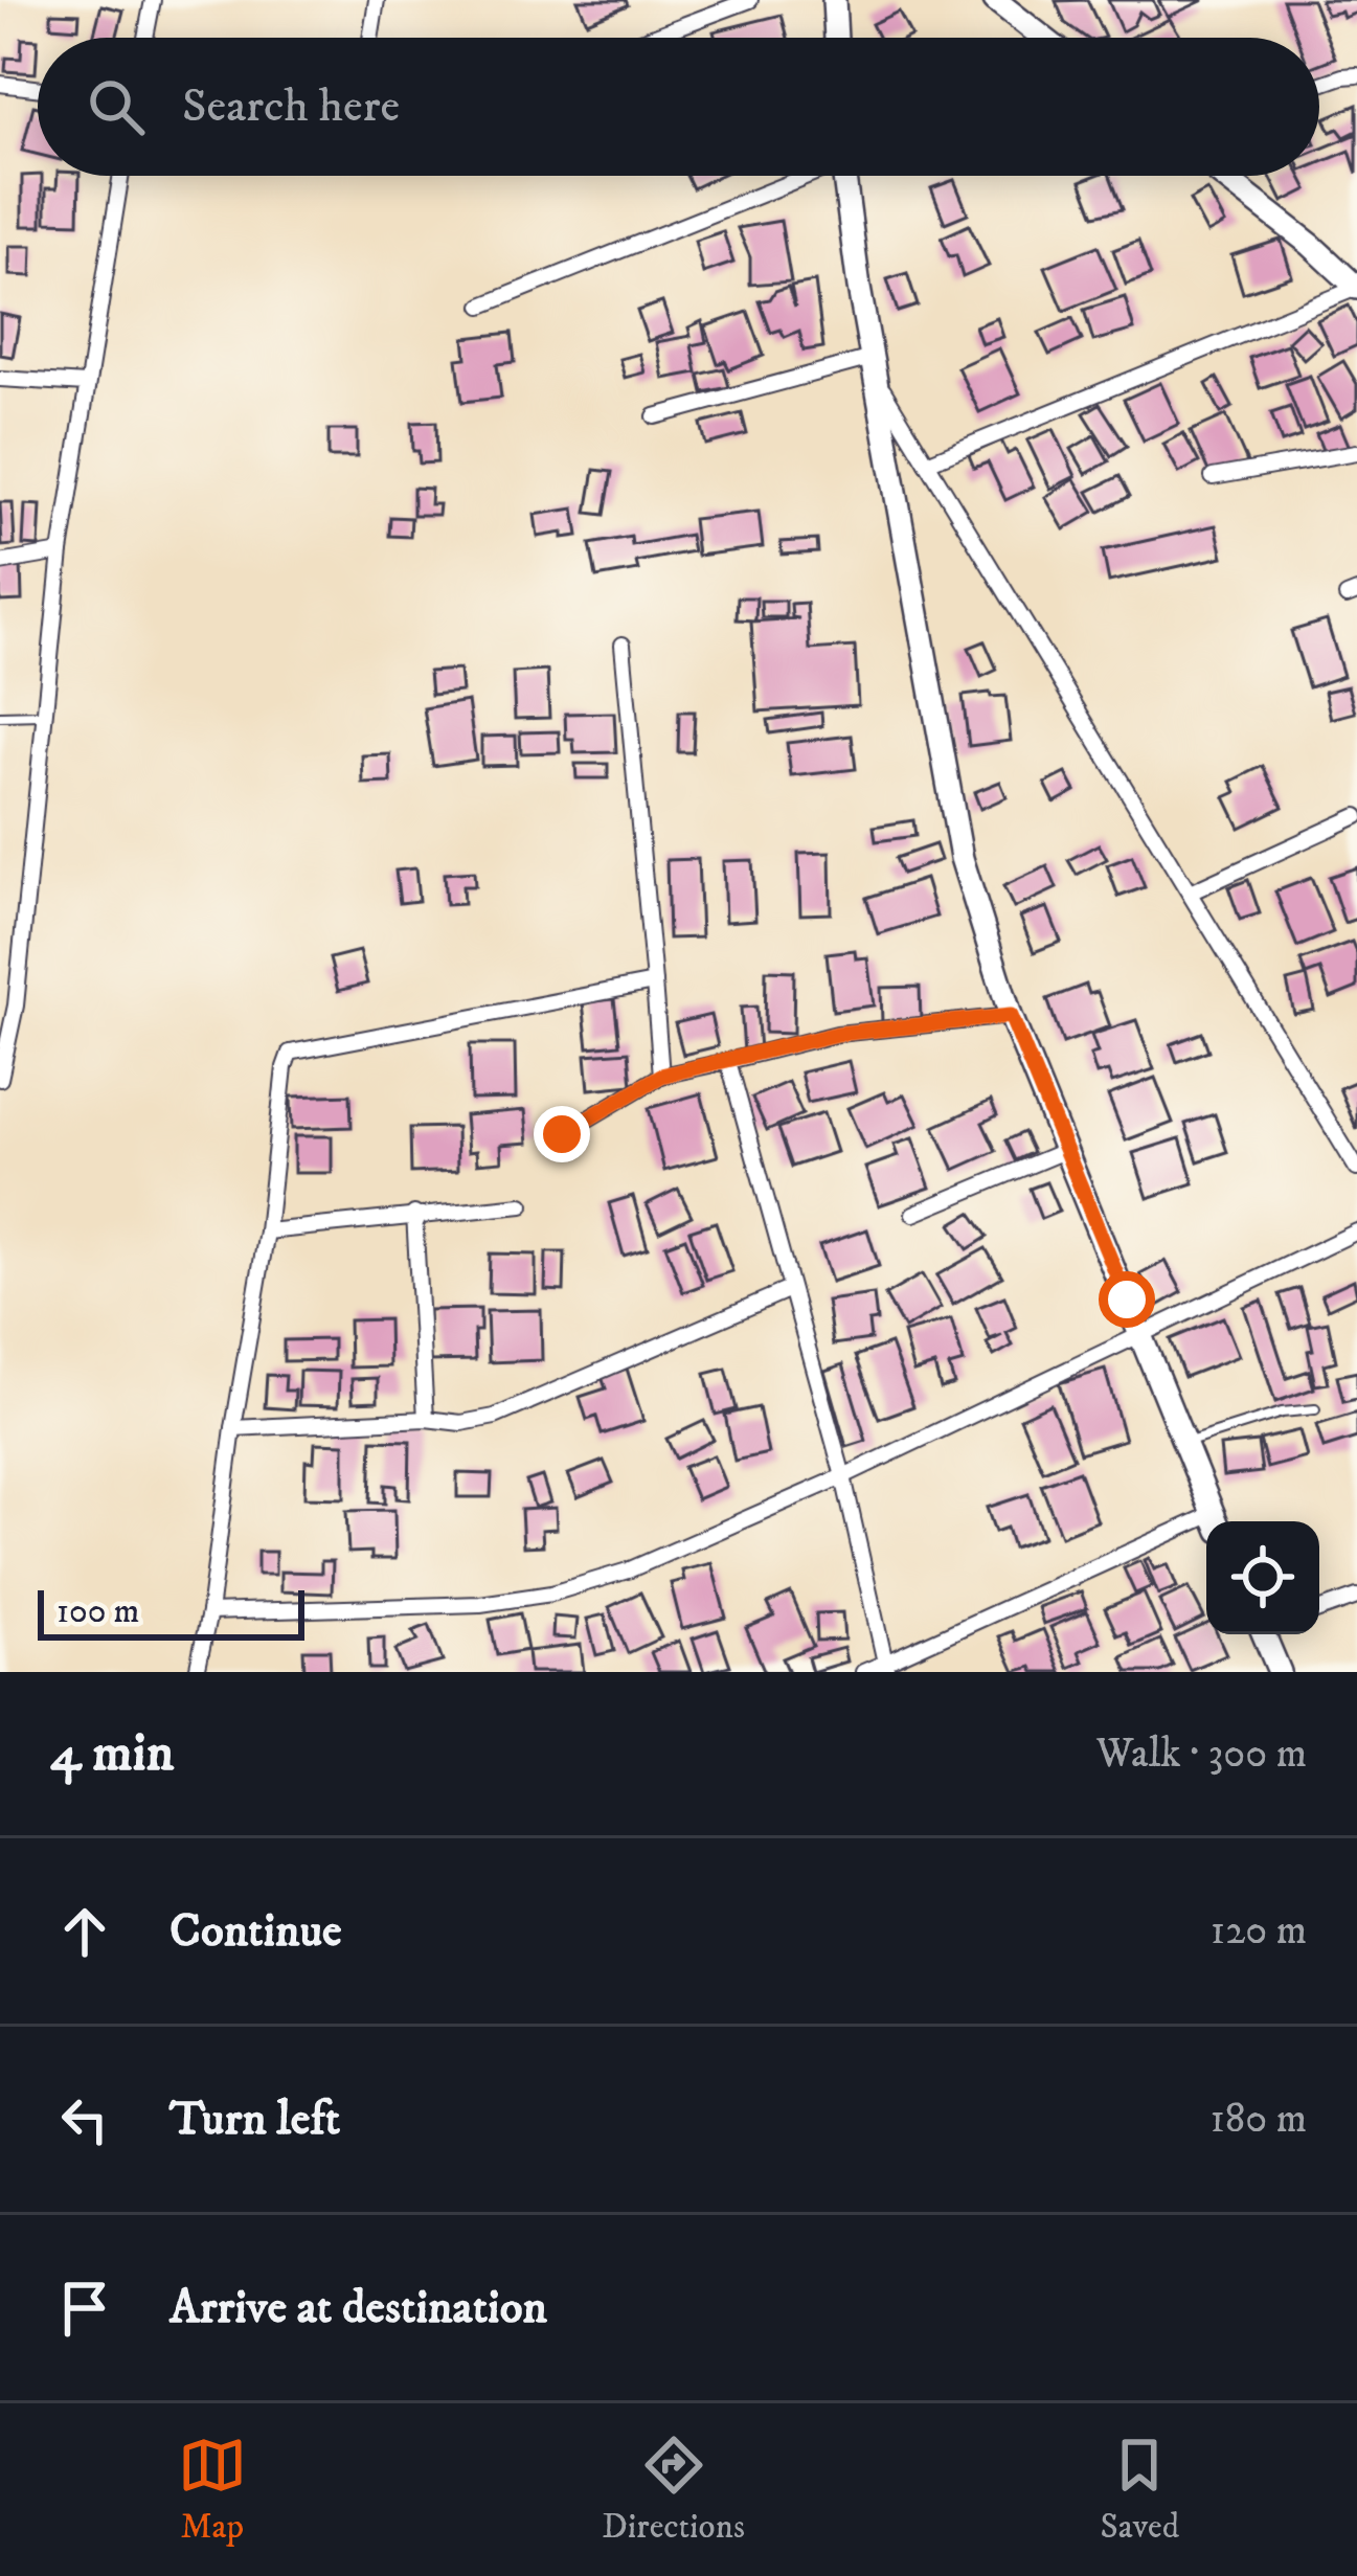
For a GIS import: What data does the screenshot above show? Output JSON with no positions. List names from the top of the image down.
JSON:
{
  "scale_bar": "100 m",
  "page": {
    "search": "Search here",
    "scale": "100 m",
    "heading": ["4 min", "Walk · 300 m"],
    "list": [
      ["Continue", "120 m"],
      ["Turn left", "180 m"],
      "Arrive at destination"
    ],
    "nav": ["Map", "Directions", "Saved"]
  }
}
